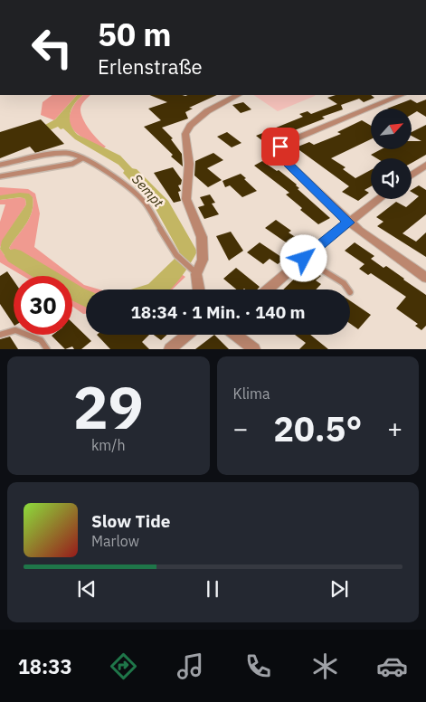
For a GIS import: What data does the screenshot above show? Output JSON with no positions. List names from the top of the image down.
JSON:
{
  "water": ["Sempt"],
  "north": "top right",
  "page": {
    "turn": ["50 m", "Erlenstraße"],
    "limit": "30",
    "trip": "18:34 · 1 Min. · 140 m",
    "tile": [
      ["29", "km/h"],
      "Klima"
    ],
    "heat": ["−", "20.5°", "+"],
    "song": ["Slow Tide", "Marlow"],
    "tabs": "18:33"
  }
}
